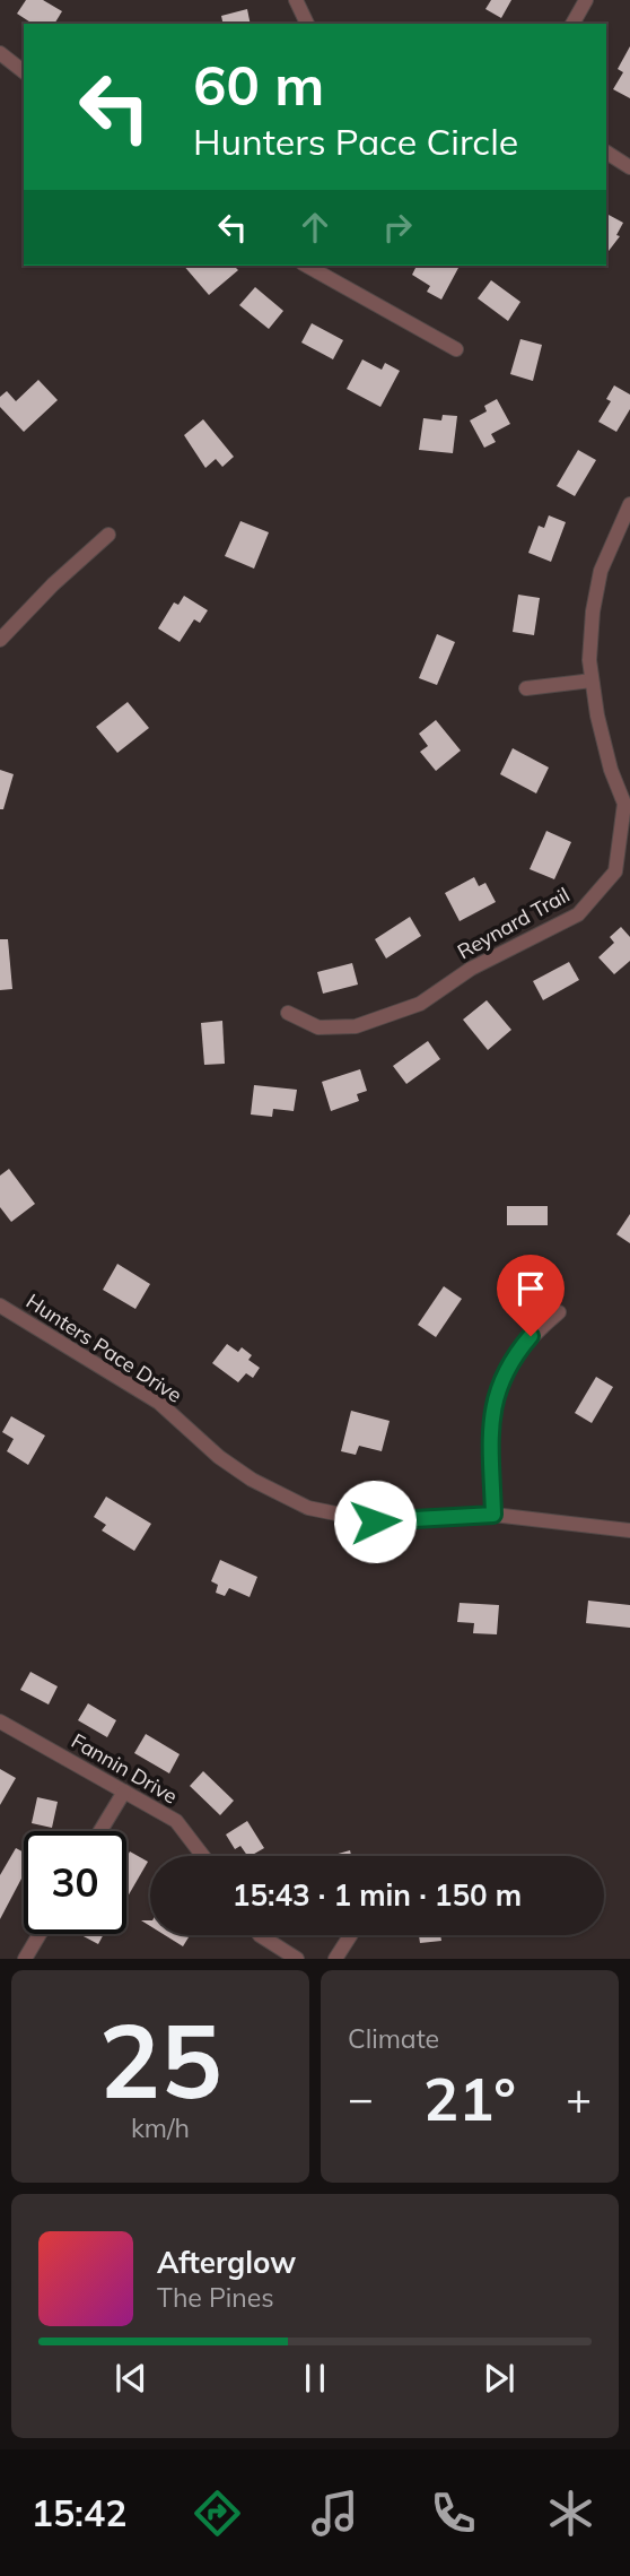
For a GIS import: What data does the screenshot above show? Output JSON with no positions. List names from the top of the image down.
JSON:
{
  "streets": {
    "street": ["Reynard Trail", "Hunters Pace Drive", "Fannin Drive"]
  },
  "page": {
    "turn": ["60 m", "Hunters Pace Circle"],
    "limit": "30",
    "trip": "15:43 · 1 min · 150 m",
    "tile": [
      ["25", "km/h"],
      "Climate"
    ],
    "heat": ["−", "21°", "+"],
    "song": ["Afterglow", "The Pines"],
    "tabs": "15:42"
  }
}
